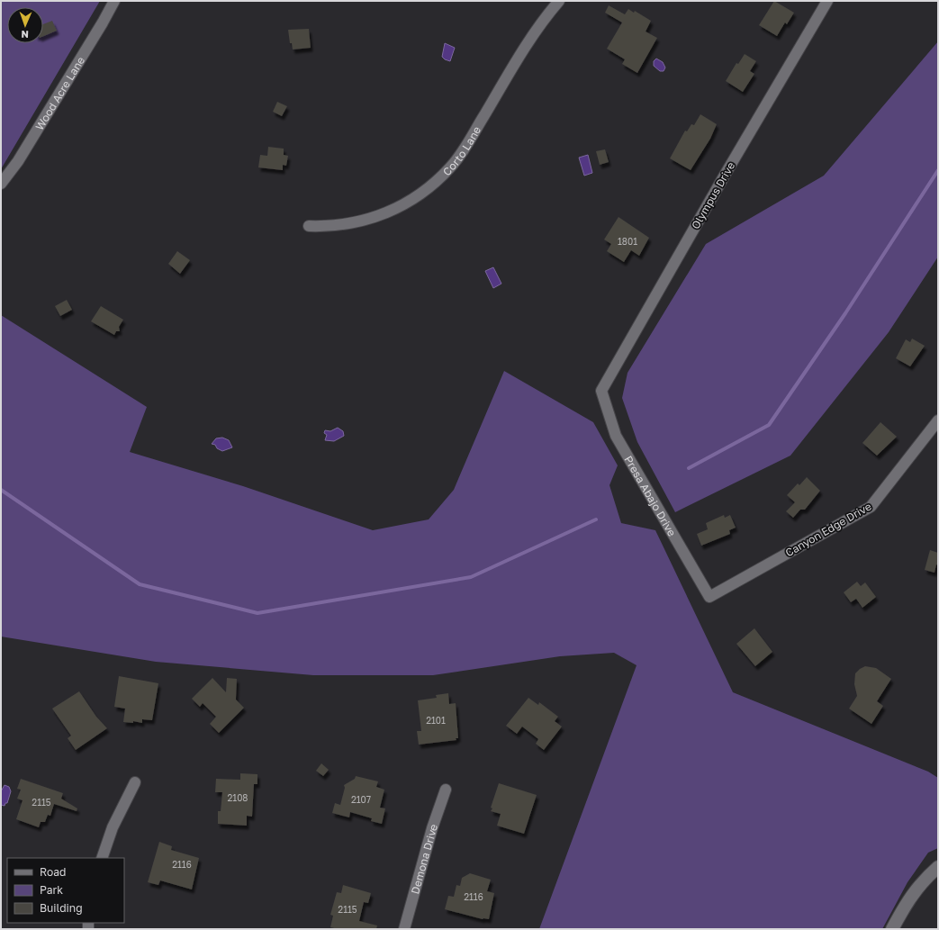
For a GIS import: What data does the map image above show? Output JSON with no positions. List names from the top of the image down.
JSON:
{
  "streets": {
    "street": [
      "Wood Acre Lane",
      "Corto Lane",
      "Olympus Drive",
      "Presa Abajo Drive",
      "Canyon Edge Drive",
      "Demona Drive"
    ]
  },
  "crossings": [
    ["Olympus Drive", "Presa Abajo Drive"],
    ["Presa Abajo Drive", "Canyon Edge Drive"]
  ],
  "house_numbers": [
    "1801",
    "2101",
    "2108",
    "2107",
    "2115",
    "2116",
    "2116",
    "2115"
  ],
  "legend": ["Road", "Park", "Building"],
  "north": "bottom"
}
